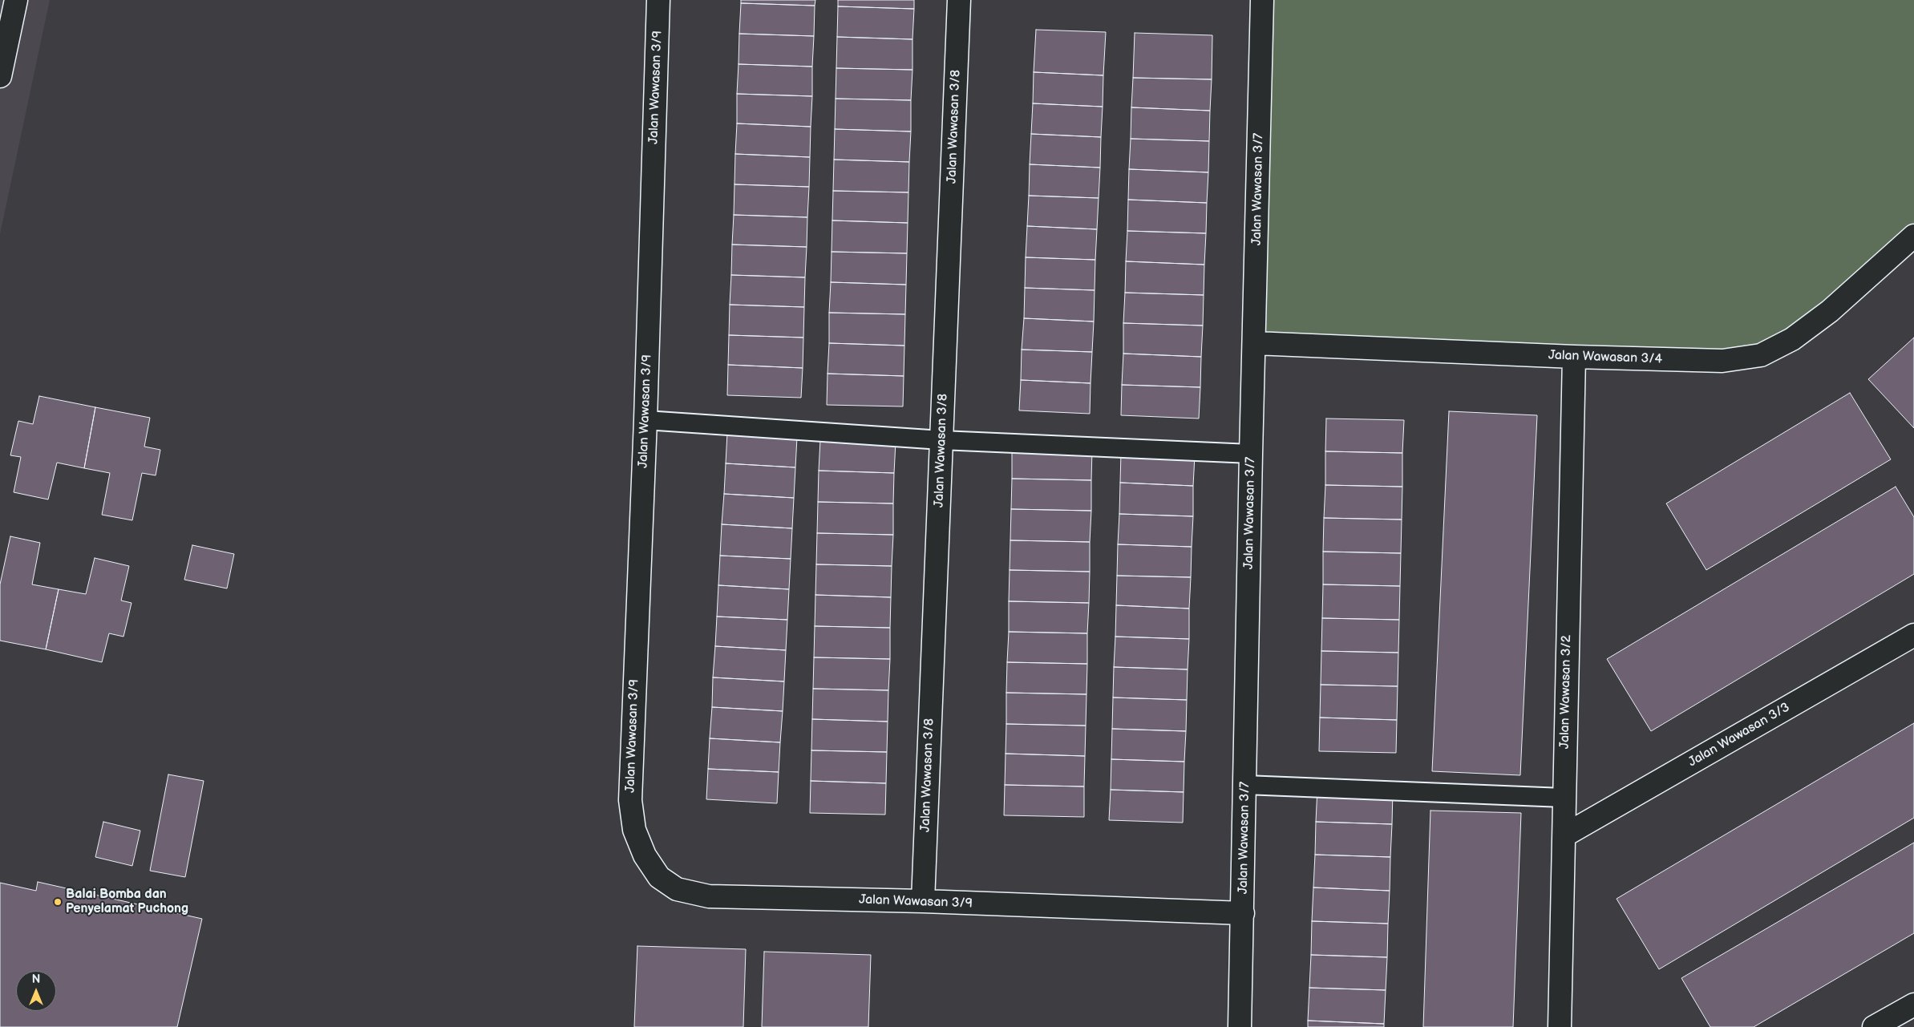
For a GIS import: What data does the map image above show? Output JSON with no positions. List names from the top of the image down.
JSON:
{
  "streets": {
    "street": [
      "Jalan Wawasan 3/9",
      "Jalan Wawasan 3/8",
      "Jalan Wawasan 3/7",
      "Jalan Wawasan 3/4",
      "Jalan Wawasan 3/2",
      "Jalan Wawasan 3/3"
    ]
  },
  "crossings": [
    ["Jalan Wawasan 3/9", "Jalan Wawasan 3/8"],
    ["Jalan Wawasan 3/9", "Jalan Wawasan 3/7"],
    ["Jalan Wawasan 3/7", "Jalan Wawasan 3/4"],
    ["Jalan Wawasan 3/4", "Jalan Wawasan 3/2"],
    ["Jalan Wawasan 3/2", "Jalan Wawasan 3/3"]
  ],
  "places": ["Balai Bomba dan Penyelamat Puchong"],
  "north": "top"
}
